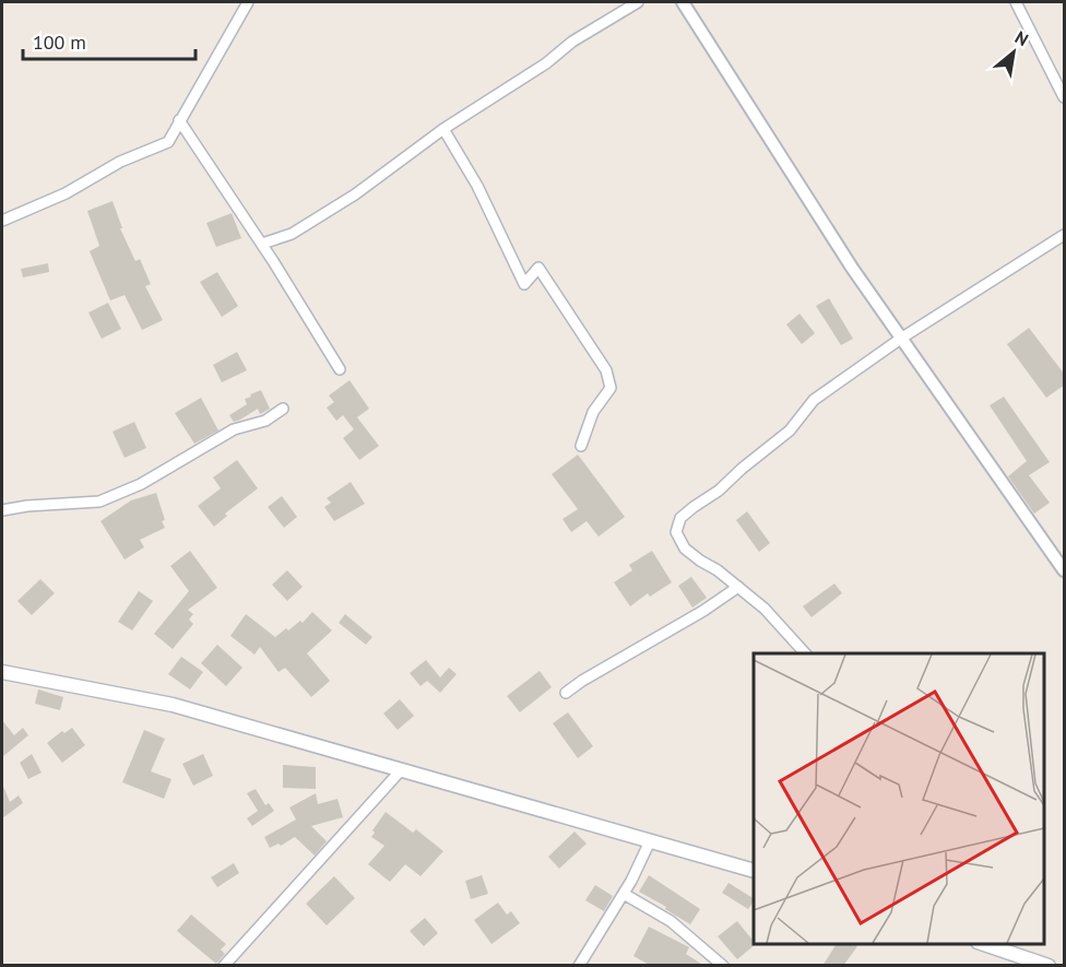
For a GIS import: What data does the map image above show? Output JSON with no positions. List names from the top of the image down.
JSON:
{
  "scale_bar": "100 m",
  "north": "top right"
}
